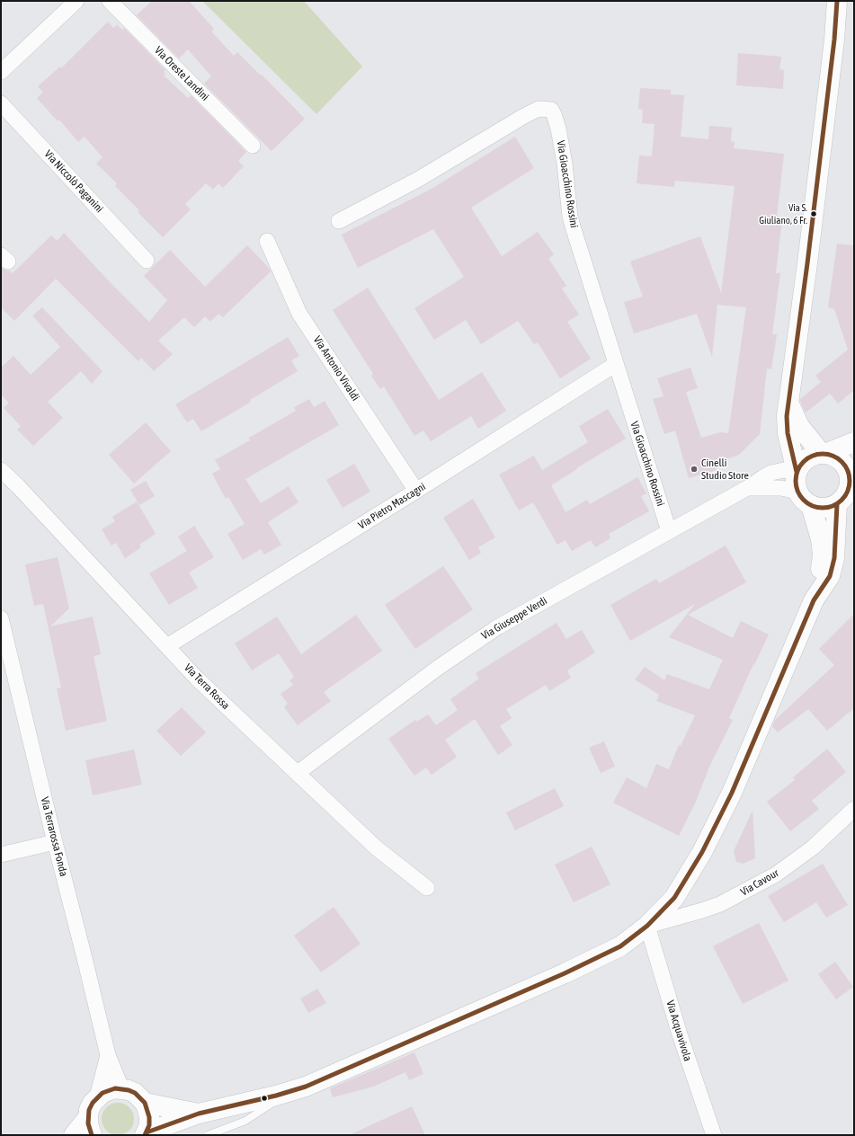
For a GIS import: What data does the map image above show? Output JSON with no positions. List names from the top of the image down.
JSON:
{
  "streets": {
    "street": [
      "Via Oreste Landini",
      "Via Niccolò Paganini",
      "Via Gioacchino Rossini",
      "Via Antonio Vivaldi",
      "Via Pietro Mascagni",
      "Via Giuseppe Verdi",
      "Via Terra Rossa",
      "Via Terrarossa Fonda",
      "Via Cavour",
      "Via Acquavivola"
    ]
  },
  "crossings": [
    ["Via Gioacchino Rossini", "Via Pietro Mascagni"],
    ["Via Gioacchino Rossini", "Via Giuseppe Verdi"],
    ["Via Antonio Vivaldi", "Via Pietro Mascagni"],
    ["Via Pietro Mascagni", "Via Terra Rossa"],
    ["Via Giuseppe Verdi", "Via Terra Rossa"],
    ["Via Cavour", "Via Acquavivola"]
  ],
  "places": ["Via S. Giuliano, 6 Fr.", "Cinelli Studio Store"]
}
